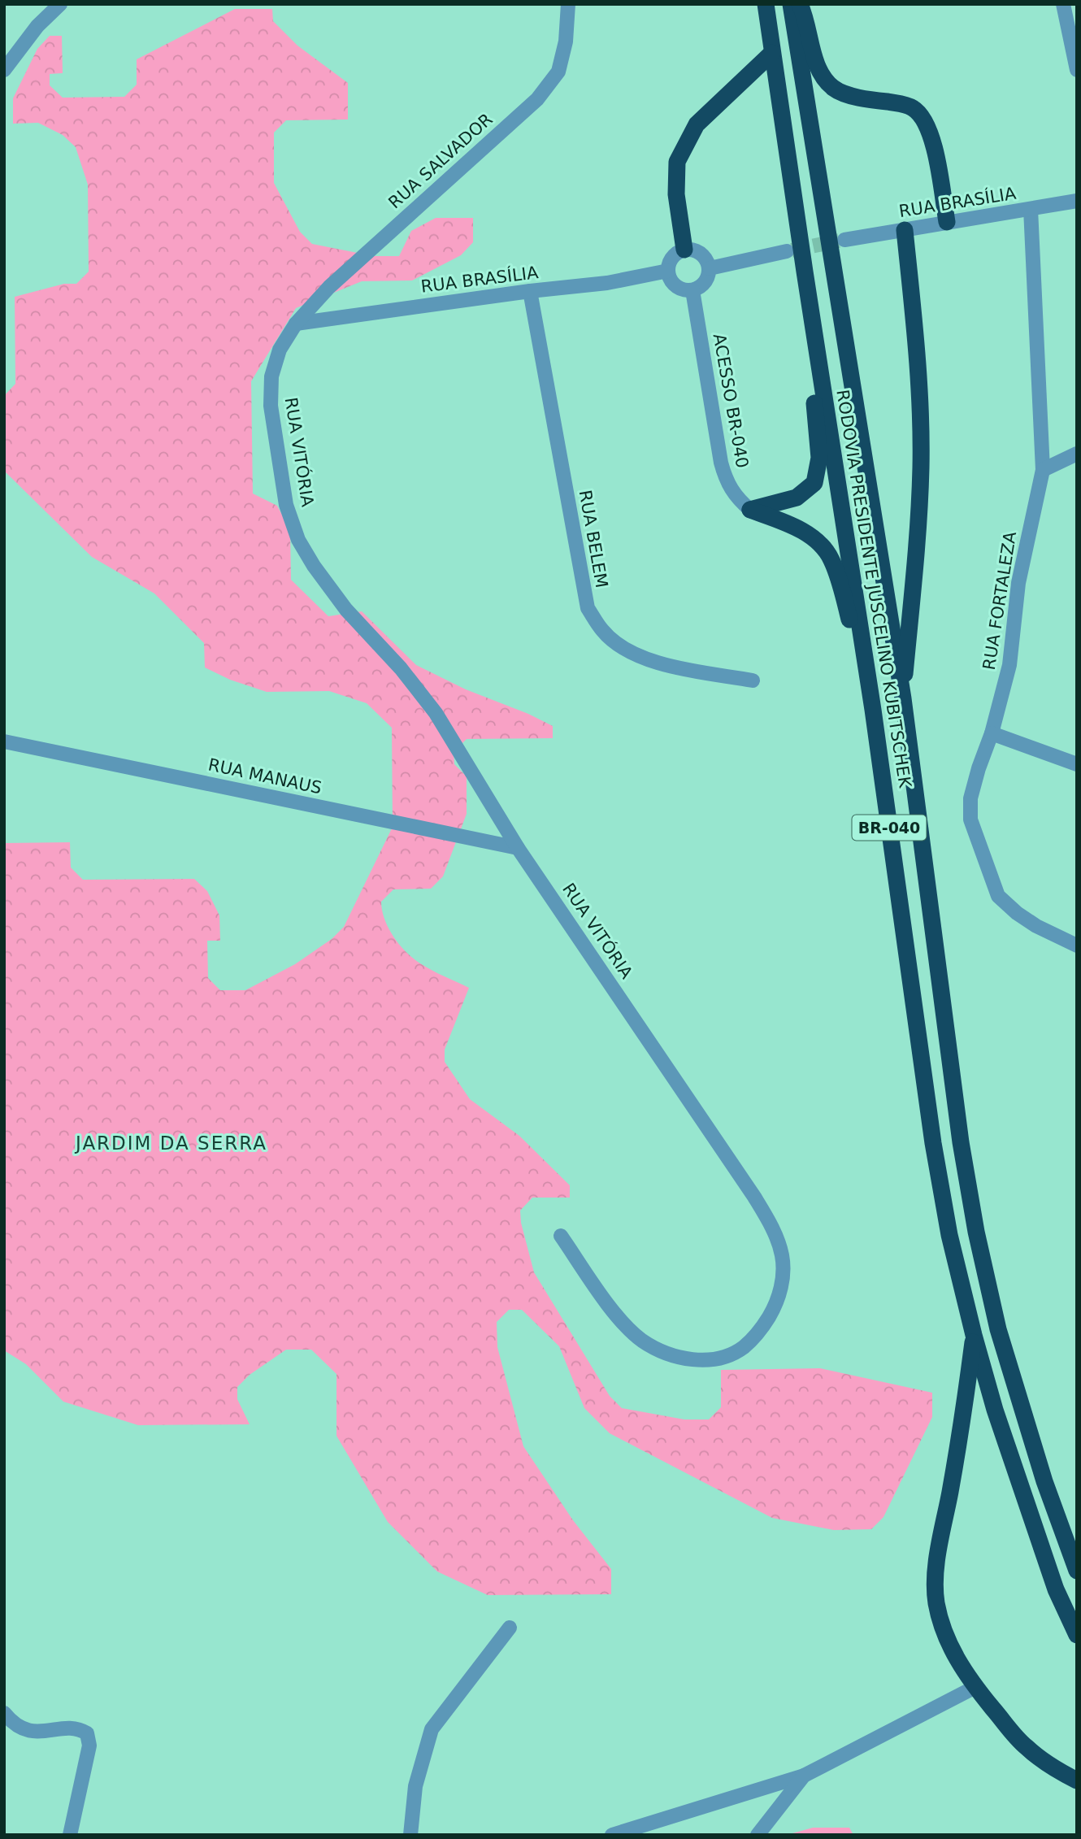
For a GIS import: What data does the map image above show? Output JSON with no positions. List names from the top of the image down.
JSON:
{
  "streets": {
    "highway": ["RODOVIA PRESIDENTE JUSCELINO KUBITSCHEK", "BR-040"],
    "street": [
      "RUA SALVADOR",
      "RUA BRASÍLIA",
      "ACESSO BR-040",
      "RUA VITÓRIA",
      "RUA BELEM",
      "RUA FORTALEZA",
      "RUA MANAUS"
    ]
  },
  "crossings": [
    ["RUA SALVADOR", "RUA BRASÍLIA"],
    ["RUA SALVADOR", "RUA VITÓRIA"],
    ["RUA BRASÍLIA", "ACESSO BR-040"],
    ["RUA BRASÍLIA", "RUA VITÓRIA"],
    ["RUA BRASÍLIA", "RUA BELEM"],
    ["RUA BRASÍLIA", "RUA FORTALEZA"],
    ["RUA VITÓRIA", "RUA MANAUS"]
  ],
  "districts": ["JARDIM DA SERRA"]
}
